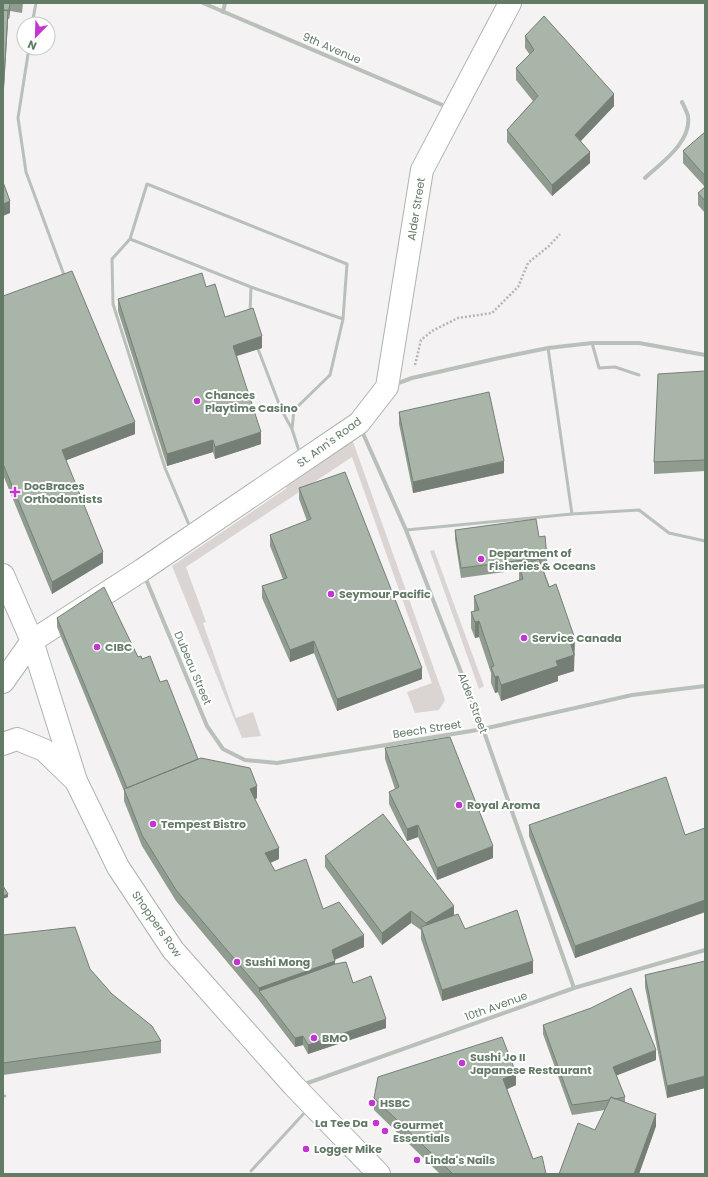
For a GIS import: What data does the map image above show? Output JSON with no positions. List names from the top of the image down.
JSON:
{
  "streets": {
    "street": [
      "9th Avenue",
      "Alder Street",
      "St. Ann's Road",
      "Dubeau Street",
      "Beech Street",
      "Shoppers Row",
      "10th Avenue"
    ]
  },
  "crossings": [
    ["9th Avenue", "Alder Street"],
    ["Alder Street", "St. Ann's Road"],
    ["Alder Street", "Beech Street"],
    ["Alder Street", "10th Avenue"],
    ["St. Ann's Road", "Dubeau Street"],
    ["St. Ann's Road", "Shoppers Row"],
    ["Dubeau Street", "Beech Street"],
    ["Shoppers Row", "10th Avenue"]
  ],
  "places": {
    "other": [
      "Chances Playtime Casino",
      "Department of Fisheries & Oceans",
      "Seymour Pacific",
      "Service Canada",
      "CIBC",
      "Royal Aroma",
      "Tempest Bistro",
      "Sushi Mong",
      "BMO",
      "Sushi Jo II Japanese Restaurant",
      "HSBC",
      "La Tee Da",
      "Gourmet Essentials",
      "Logger Mike",
      "Linda's Nails"
    ],
    "health": ["DocBraces Orthodontists"]
  },
  "north": "bottom left"
}
